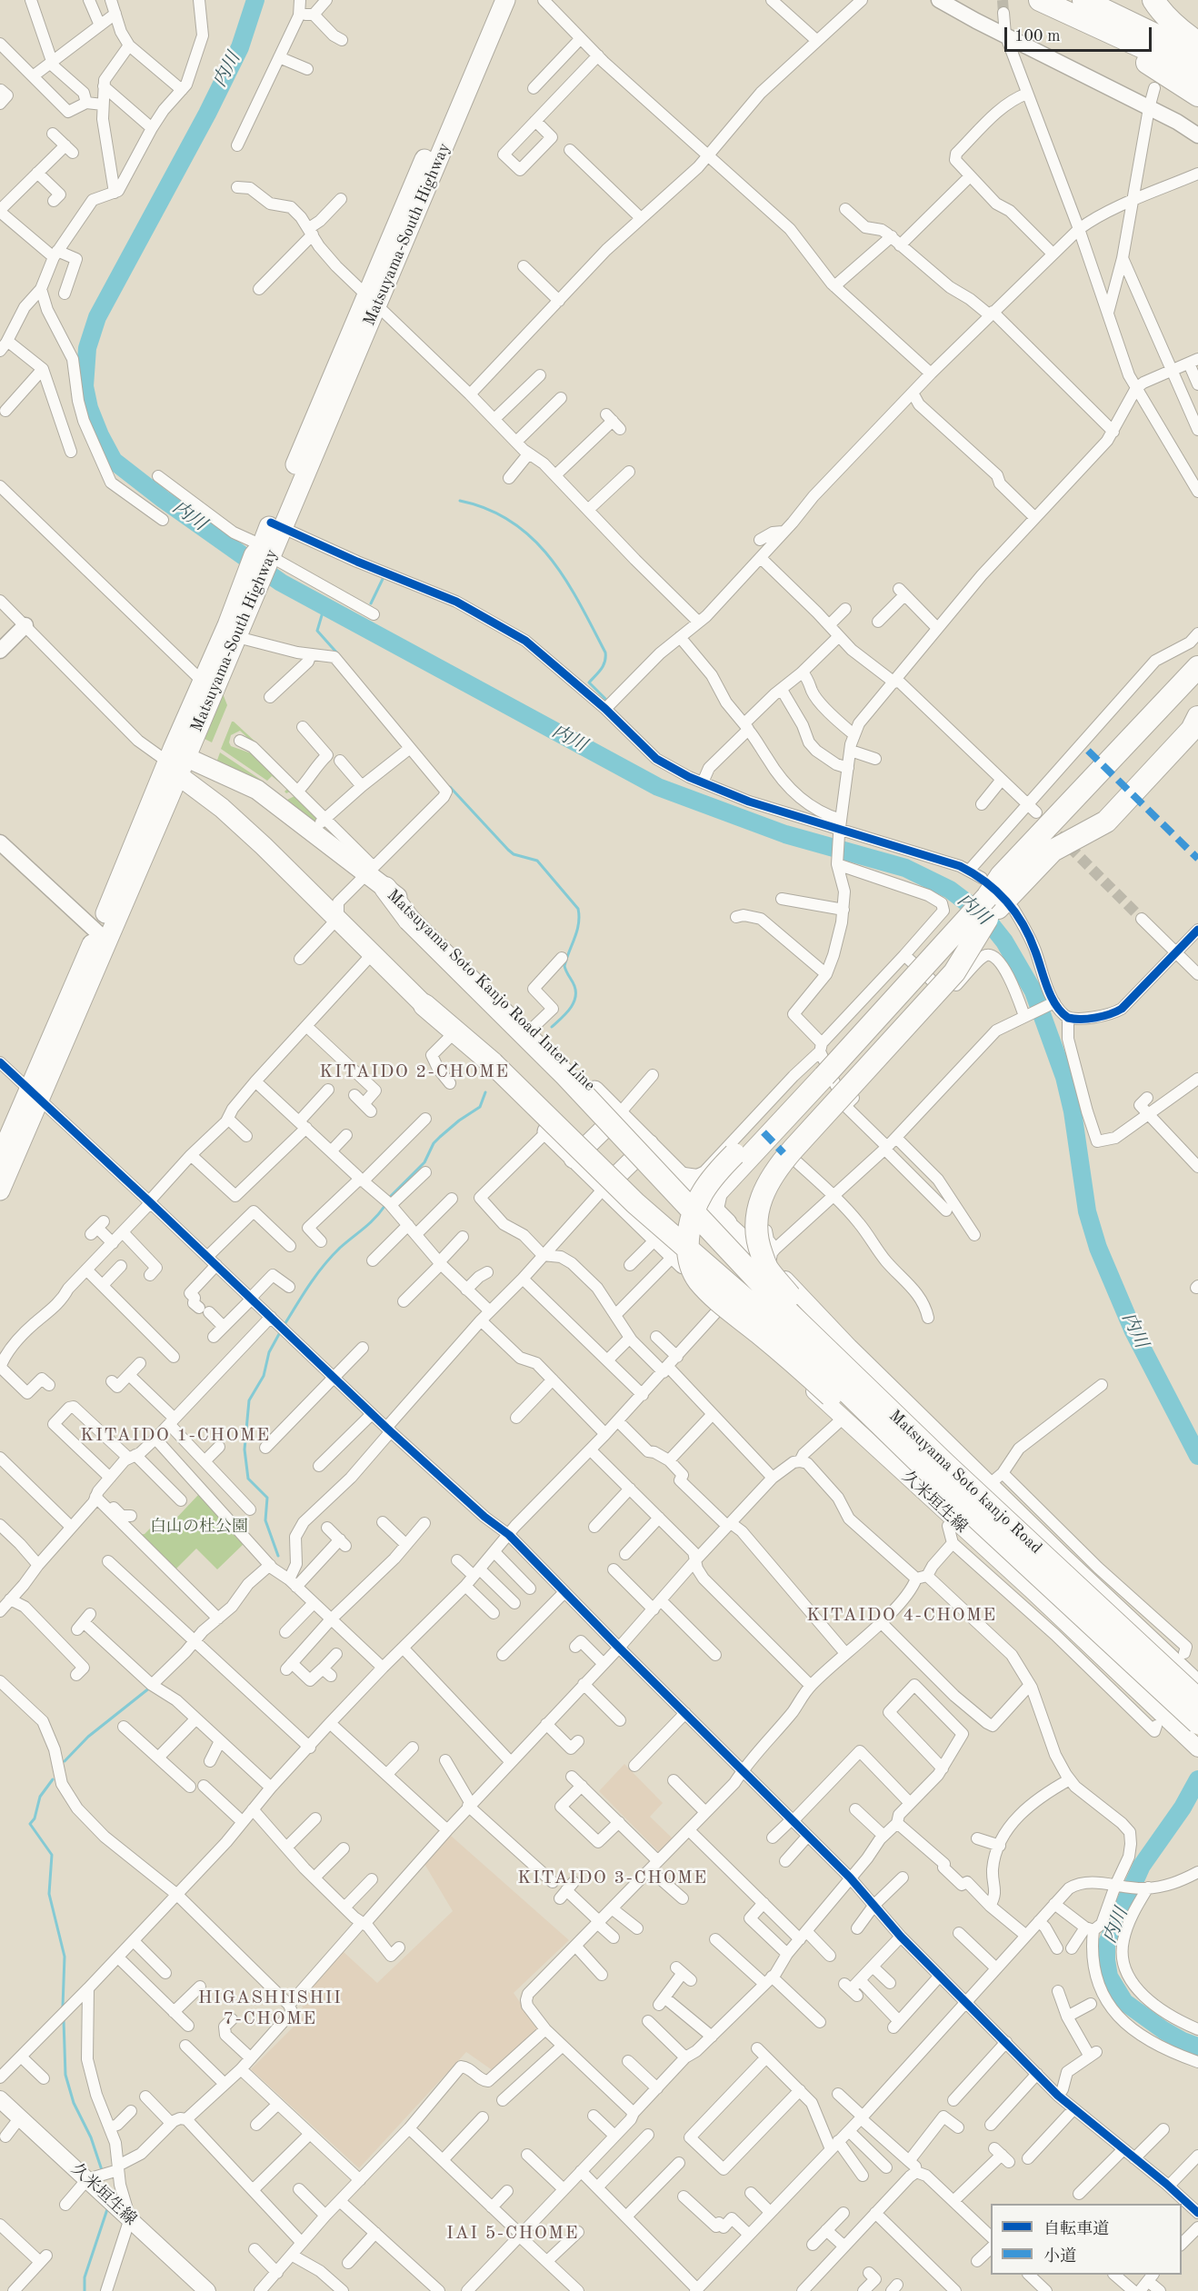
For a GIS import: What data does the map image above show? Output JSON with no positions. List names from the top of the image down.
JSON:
{
  "streets": {
    "highway": ["Matsuyama-South Highway", "Matsuyama Soto Kanjo Road Inter Line", "Matsuyama Soto kanjo Road"],
    "main road": ["久米垣生線"]
  },
  "crossings": [
    ["Matsuyama-South Highway", "Matsuyama Soto Kanjo Road Inter Line"],
    ["Matsuyama Soto Kanjo Road Inter Line", "Matsuyama Soto kanjo Road"],
    ["Matsuyama Soto kanjo Road", "久米垣生線"]
  ],
  "districts": [
    "KITAIDO 2-CHOME",
    "KITAIDO 1-CHOME",
    "KITAIDO 4-CHOME",
    "KITAIDO 3-CHOME",
    "HIGASHIISHII 7-CHOME",
    "IAI 5-CHOME"
  ],
  "water": ["内川"],
  "parks": ["白山の杜公園"],
  "legend": ["自転車道", "小道"],
  "scale_bar": "100 m"
}
